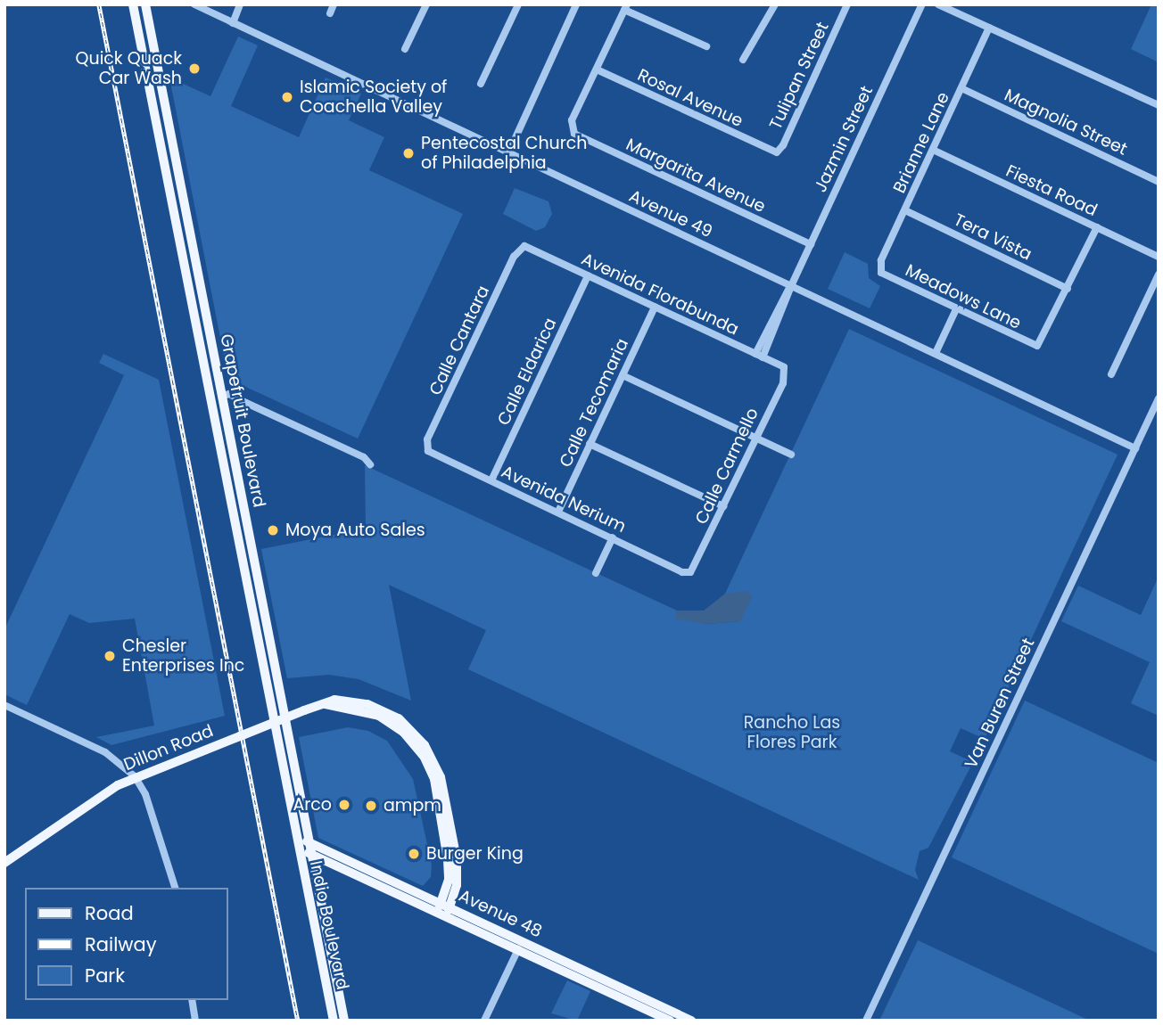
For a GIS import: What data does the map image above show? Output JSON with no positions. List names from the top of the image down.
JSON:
{
  "streets": {
    "main road": [
      "Grapefruit Boulevard",
      "Dillon Road",
      "Avenue 48",
      "Indio Boulevard"
    ],
    "street": [
      "Tulipan Street",
      "Rosal Avenue",
      "Magnolia Street",
      "Jazmin Street",
      "Brianne Lane",
      "Margarita Avenue",
      "Fiesta Road",
      "Avenue 49",
      "Tera Vista",
      "Avenida Florabunda",
      "Meadows Lane",
      "Calle Cantara",
      "Calle Eldarica",
      "Calle Tecomaria",
      "Calle Carmello",
      "Avenida Nerium",
      "Van Buren Street"
    ]
  },
  "crossings": [
    ["Tulipan Street", "Rosal Avenue"],
    ["Rosal Avenue", "Margarita Avenue"],
    ["Magnolia Street", "Brianne Lane"],
    ["Jazmin Street", "Margarita Avenue"],
    ["Jazmin Street", "Avenue 49"],
    ["Jazmin Street", "Avenida Florabunda"],
    ["Brianne Lane", "Fiesta Road"],
    ["Brianne Lane", "Tera Vista"],
    ["Brianne Lane", "Meadows Lane"],
    ["Avenue 49", "Van Buren Street"],
    ["Tera Vista", "Meadows Lane"],
    ["Avenida Florabunda", "Calle Cantara"],
    ["Avenida Florabunda", "Calle Eldarica"],
    ["Avenida Florabunda", "Calle Tecomaria"],
    ["Avenida Florabunda", "Calle Carmello"],
    ["Calle Cantara", "Avenida Nerium"],
    ["Calle Eldarica", "Avenida Nerium"],
    ["Calle Tecomaria", "Avenida Nerium"],
    ["Grapefruit Boulevard", "Avenue 48"],
    ["Grapefruit Boulevard", "Indio Boulevard"],
    ["Calle Carmello", "Avenida Nerium"],
    ["Dillon Road", "Avenue 48"],
    ["Avenue 48", "Indio Boulevard"]
  ],
  "parks": ["Rancho Las Flores Park"],
  "places": [
    "Quick Quack Car Wash",
    "Islamic Society of Coachella Valley",
    "Pentecostal Church of Philadelphia",
    "Moya Auto Sales",
    "Chesler Enterprises Inc",
    "Arco",
    "ampm",
    "Burger King"
  ],
  "legend": ["Road", "Railway", "Park"]
}
